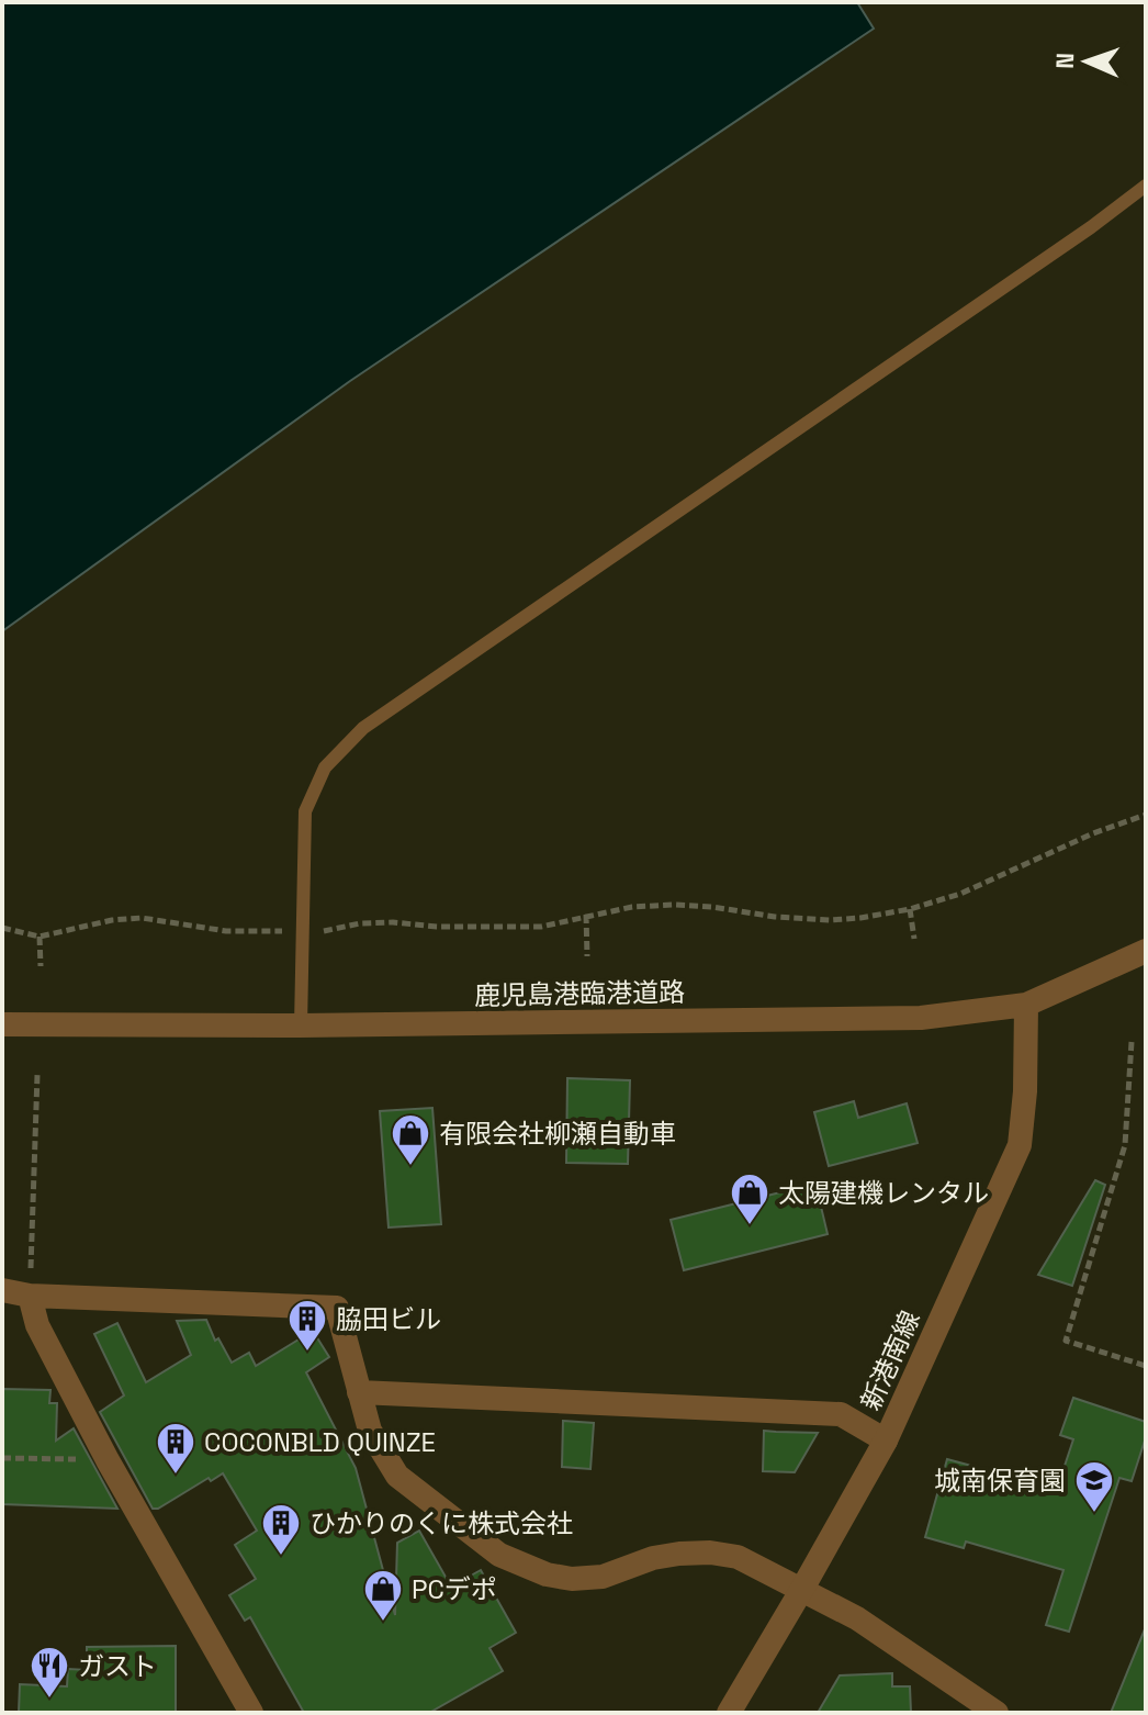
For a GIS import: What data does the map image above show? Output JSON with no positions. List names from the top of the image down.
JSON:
{
  "streets": {
    "street": ["鹿児島港臨港道路", "新港南線"]
  },
  "crossings": [
    ["鹿児島港臨港道路", "新港南線"]
  ],
  "places": {
    "shop": ["有限会社柳瀬自動車", "太陽建機レンタル", "PCデポ"],
    "building": ["脇田ビル", "COCONBLD QUINZE", "ひかりのくに株式会社"],
    "school or university": ["城南保育園"],
    "restaurant": ["ガスト"]
  },
  "north": "left"
}
